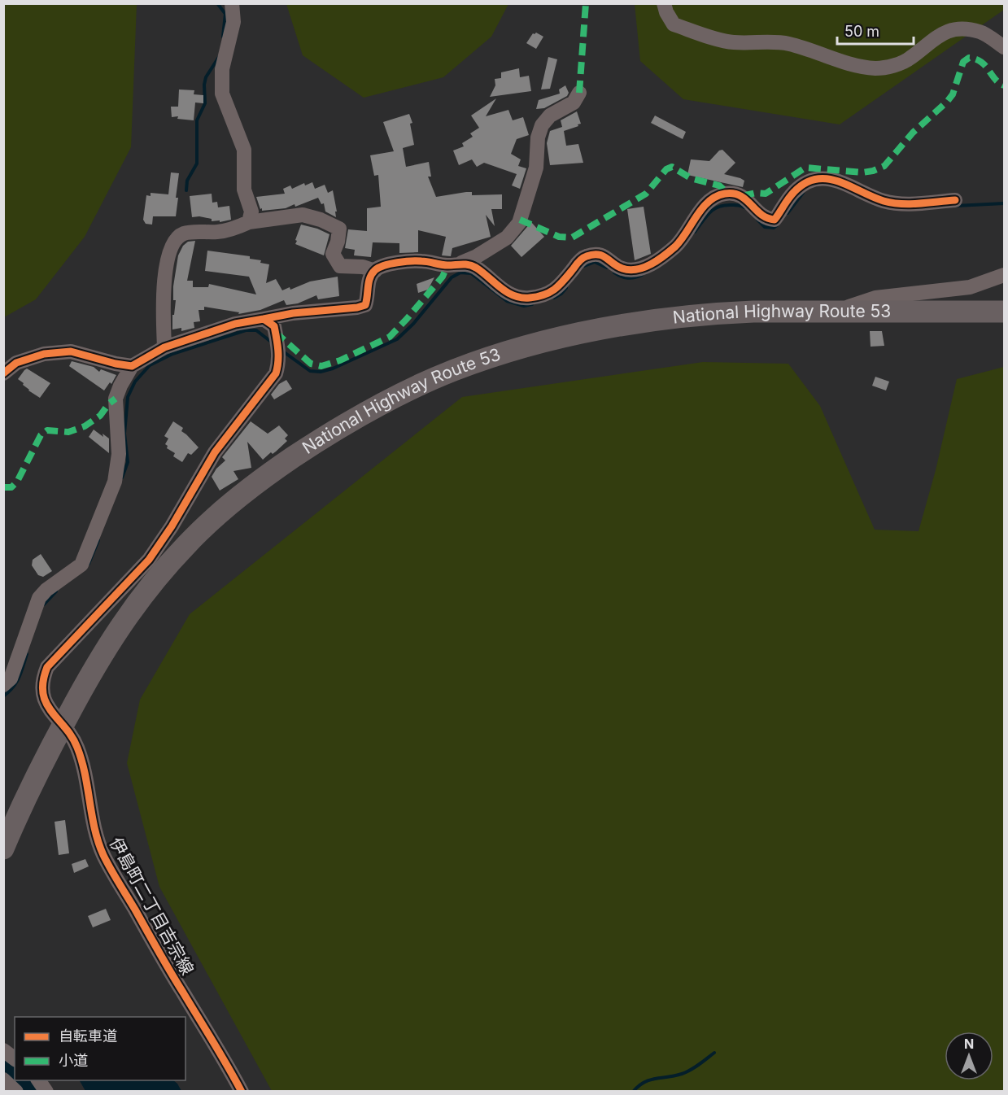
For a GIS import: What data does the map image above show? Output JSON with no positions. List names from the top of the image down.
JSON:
{
  "streets": {
    "highway": ["National Highway Route 53"],
    "street": ["伊島町二丁目吉宗線"]
  },
  "crossings": [
    ["National Highway Route 53", "伊島町二丁目吉宗線"]
  ],
  "legend": ["自転車道", "小道"],
  "scale_bar": "50 m",
  "north": "top"
}
